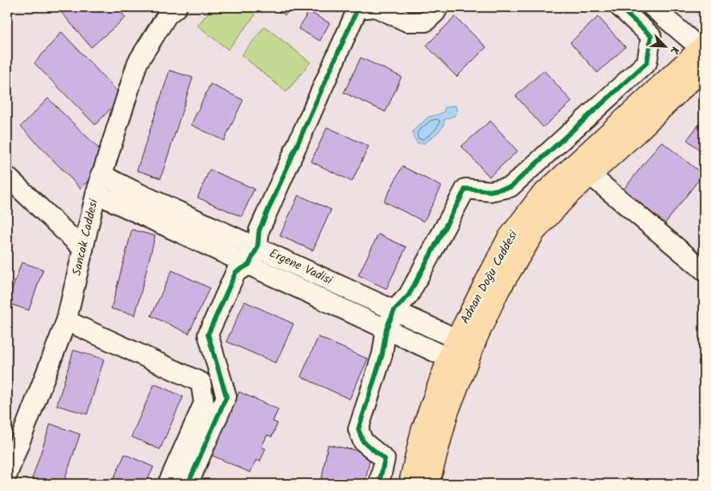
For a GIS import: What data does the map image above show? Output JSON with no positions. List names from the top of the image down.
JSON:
{
  "streets": {
    "main road": ["Adnan Doğu Caddesi"],
    "street": ["Sancak Caddesi", "Ergene Vadisi"]
  },
  "crossings": [
    ["Sancak Caddesi", "Ergene Vadisi"],
    ["Ergene Vadisi", "Adnan Doğu Caddesi"]
  ],
  "north": "bottom right"
}
